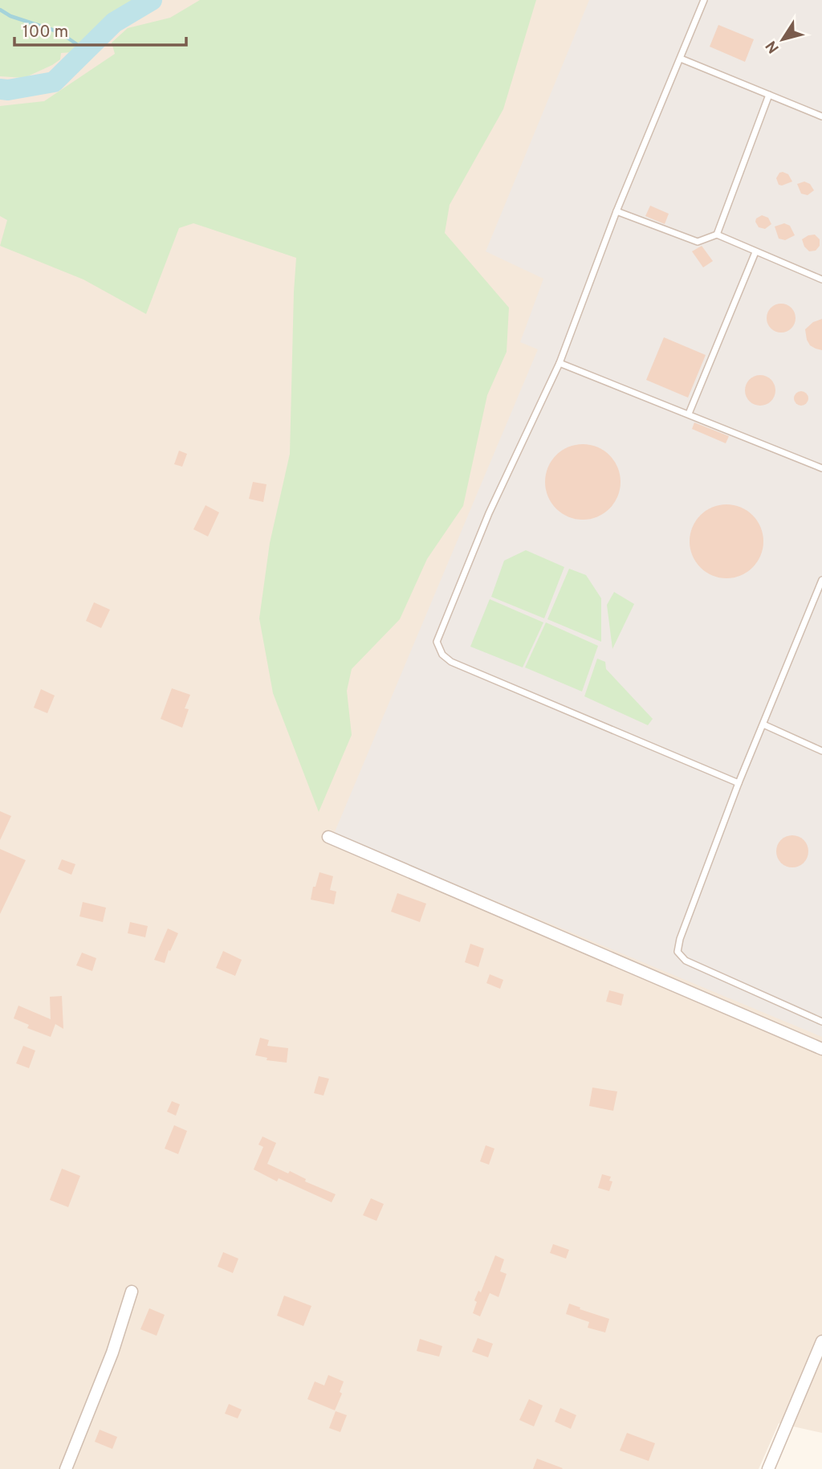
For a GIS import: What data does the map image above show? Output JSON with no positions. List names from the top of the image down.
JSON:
{
  "scale_bar": "100 m",
  "north": "bottom left"
}
